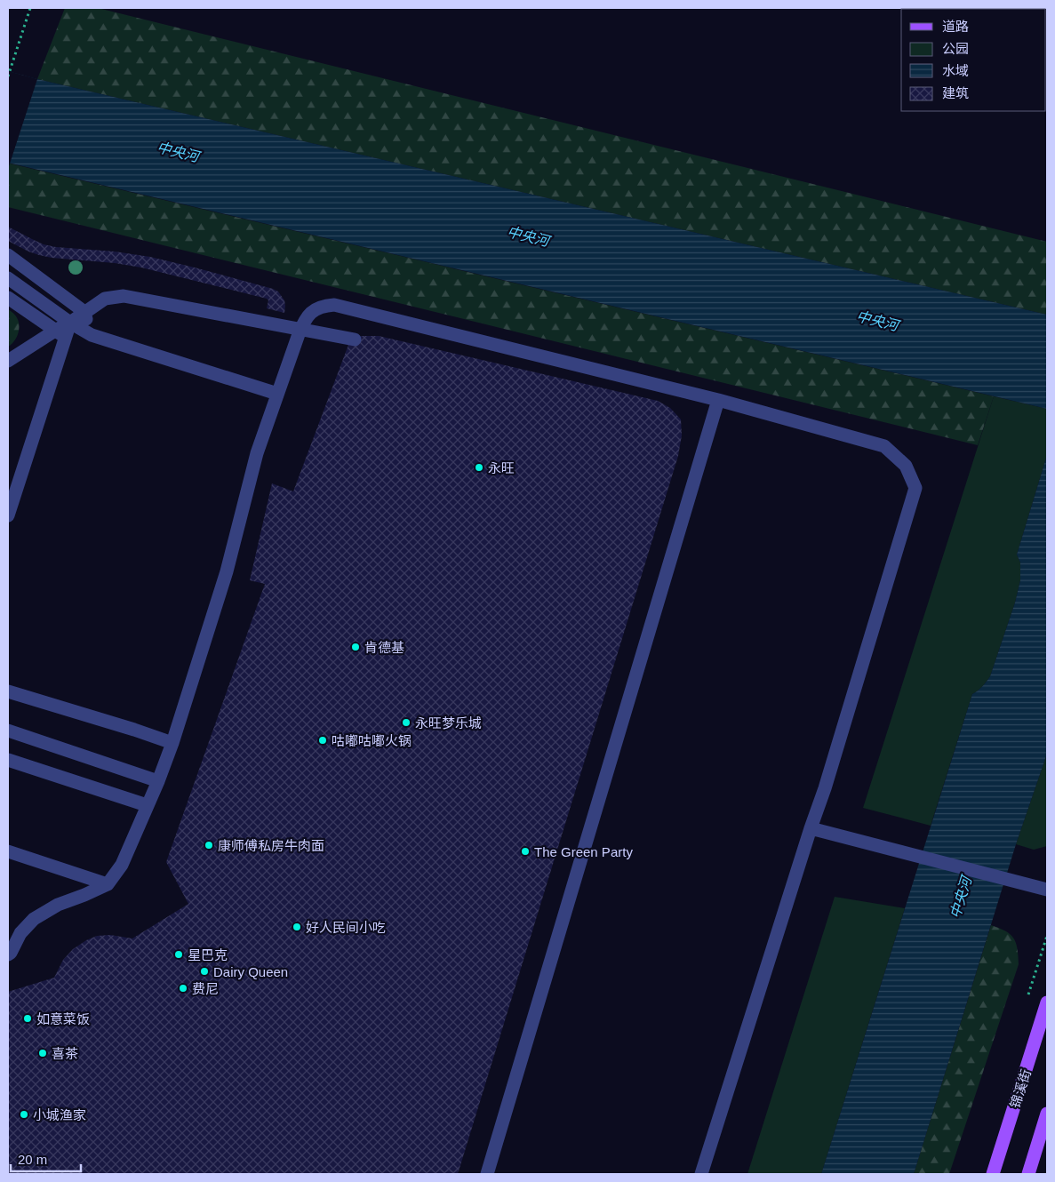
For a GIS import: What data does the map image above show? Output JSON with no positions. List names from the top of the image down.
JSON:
{
  "streets": {
    "main road": ["锦溪街"]
  },
  "water": ["中央河"],
  "places": [
    "永旺",
    "肯德基",
    "永旺梦乐城",
    "咕嘟咕嘟火锅",
    "康师傅私房牛肉面",
    "The Green Party",
    "好人民间小吃",
    "星巴克",
    "Dairy Queen",
    "费尼",
    "如意菜饭",
    "喜茶",
    "小城渔家"
  ],
  "legend": [
    "道路",
    "公园",
    "水域",
    "建筑"
  ],
  "scale_bar": "20 m"
}
